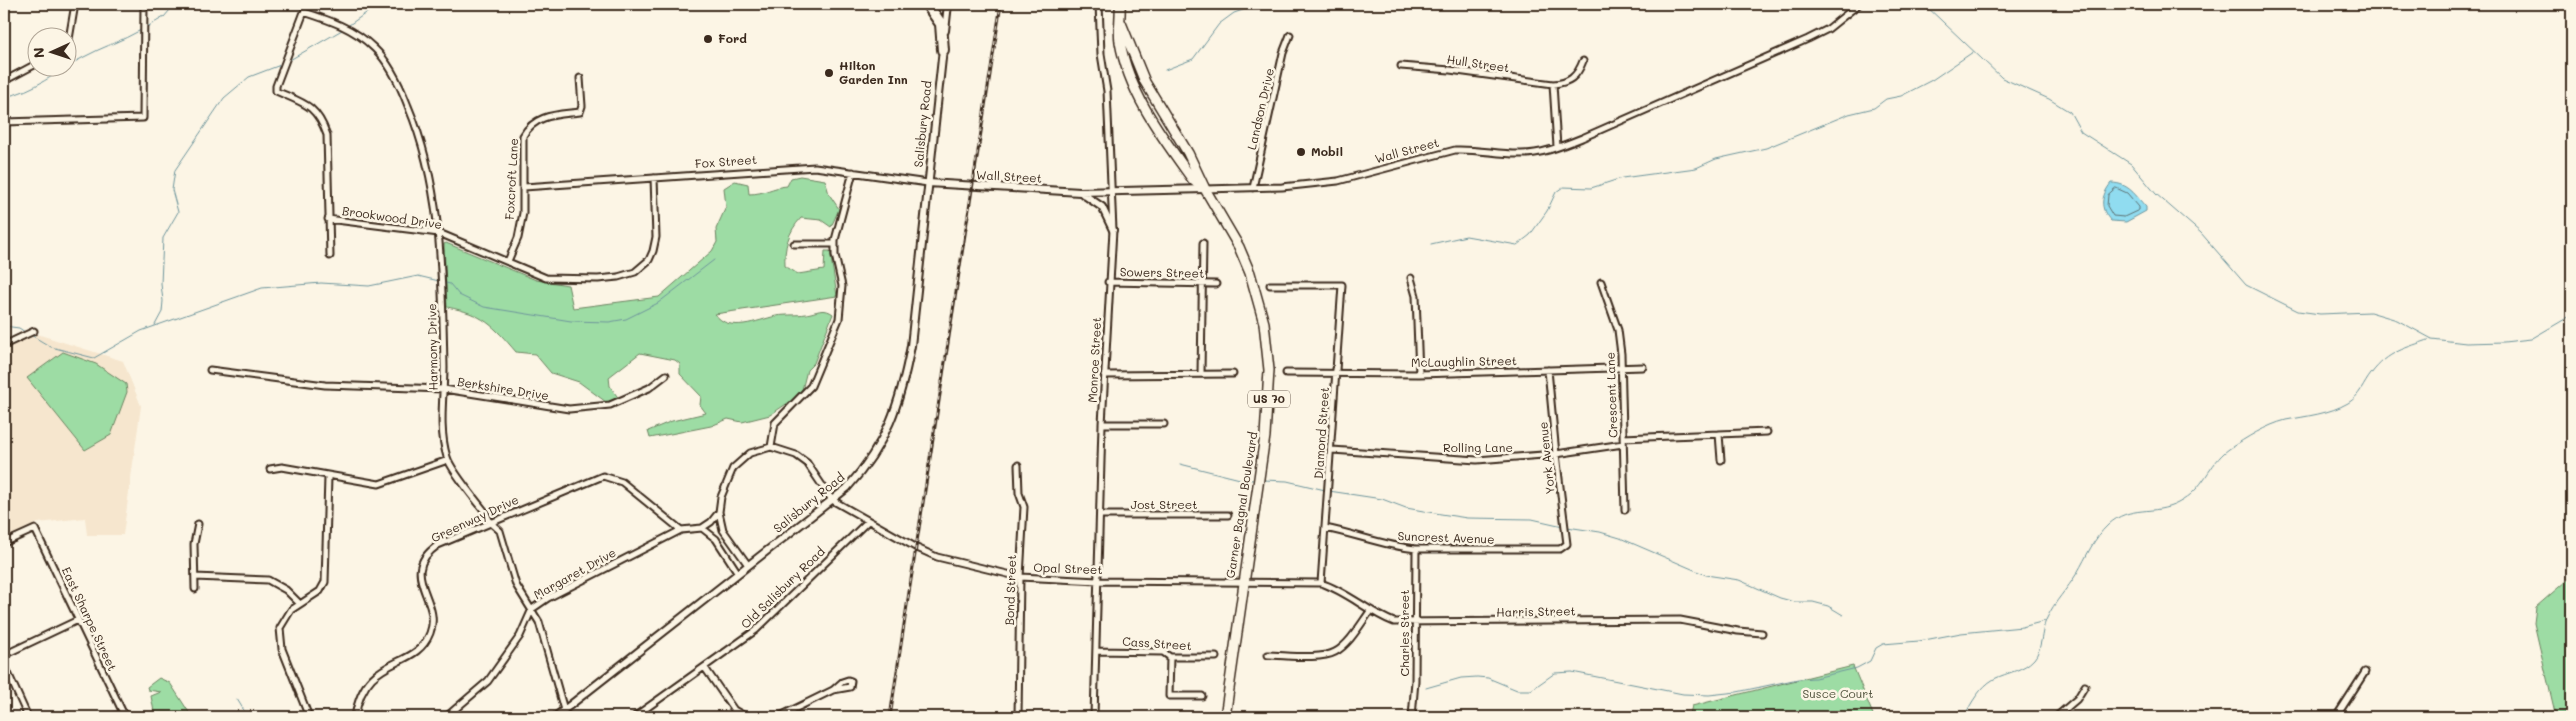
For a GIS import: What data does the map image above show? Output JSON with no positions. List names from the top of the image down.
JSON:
{
  "streets": {
    "highway": ["US 70", "Garner Bagnal Boulevard"],
    "street": [
      "Hull Street",
      "Landson Drive",
      "Salisbury Road",
      "Wall Street",
      "Fox Street",
      "Foxcroft Lane",
      "Brookwood Drive",
      "Sowers Street",
      "Harmony Drive",
      "Monroe Street",
      "McLaughlin Street",
      "Berkshire Drive",
      "Crescent Lane",
      "Diamond Street",
      "Rolling Lane",
      "York Avenue",
      "Jost Street",
      "Greenway Drive",
      "Suncrest Avenue",
      "Opal Street",
      "Margaret Drive",
      "Old Salisbury Road",
      "Bond Street",
      "Harris Street",
      "East Sharpe Street",
      "Charles Street",
      "Cass Street"
    ]
  },
  "crossings": [
    ["Landson Drive", "Wall Street"],
    ["Salisbury Road", "Wall Street"],
    ["Salisbury Road", "Fox Street"],
    ["Salisbury Road", "Harmony Drive"],
    ["Salisbury Road", "Opal Street"],
    ["Wall Street", "Fox Street"],
    ["Wall Street", "Monroe Street"],
    ["Wall Street", "Garner Bagnal Boulevard"],
    ["Fox Street", "Foxcroft Lane"],
    ["Fox Street", "Brookwood Drive"],
    ["Foxcroft Lane", "Brookwood Drive"],
    ["Brookwood Drive", "Harmony Drive"],
    ["Sowers Street", "Monroe Street"],
    ["Harmony Drive", "Berkshire Drive"],
    ["Harmony Drive", "Greenway Drive"],
    ["Harmony Drive", "Margaret Drive"],
    ["Monroe Street", "Jost Street"],
    ["Monroe Street", "Opal Street"],
    ["Monroe Street", "Cass Street"],
    ["McLaughlin Street", "Crescent Lane"],
    ["McLaughlin Street", "Diamond Street"],
    ["McLaughlin Street", "York Avenue"],
    ["Crescent Lane", "Rolling Lane"],
    ["Diamond Street", "Rolling Lane"],
    ["Diamond Street", "Suncrest Avenue"],
    ["Diamond Street", "Opal Street"],
    ["Diamond Street", "Harris Street"],
    ["Rolling Lane", "York Avenue"],
    ["York Avenue", "Suncrest Avenue"],
    ["Garner Bagnal Boulevard", "Opal Street"],
    ["Greenway Drive", "Margaret Drive"],
    ["Suncrest Avenue", "Charles Street"],
    ["Opal Street", "Old Salisbury Road"],
    ["Opal Street", "Bond Street"],
    ["Opal Street", "Harris Street"],
    ["Harris Street", "Charles Street"]
  ],
  "parks": ["Susce Court"],
  "places": ["Ford", "Hilton Garden Inn", "Mobil"],
  "north": "left"
}
